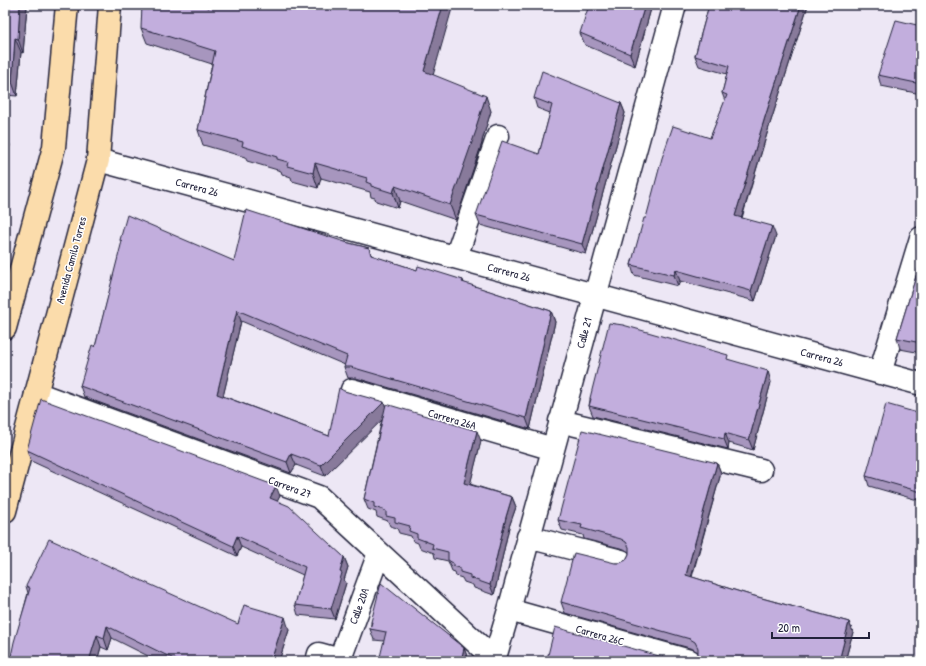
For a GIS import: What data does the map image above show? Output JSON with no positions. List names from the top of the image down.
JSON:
{
  "streets": {
    "main road": ["Avenida Camilo Torres"],
    "street": [
      "Carrera 26",
      "Calle 21",
      "Carrera 26A",
      "Carrera 27",
      "Calle 20A",
      "Carrera 26C"
    ]
  },
  "crossings": [
    ["Carrera 26", "Avenida Camilo Torres"],
    ["Carrera 26", "Calle 21"],
    ["Avenida Camilo Torres", "Carrera 27"],
    ["Calle 21", "Carrera 26A"],
    ["Calle 21", "Carrera 27"],
    ["Calle 21", "Carrera 26C"],
    ["Carrera 27", "Calle 20A"]
  ],
  "scale_bar": "20 m"
}
